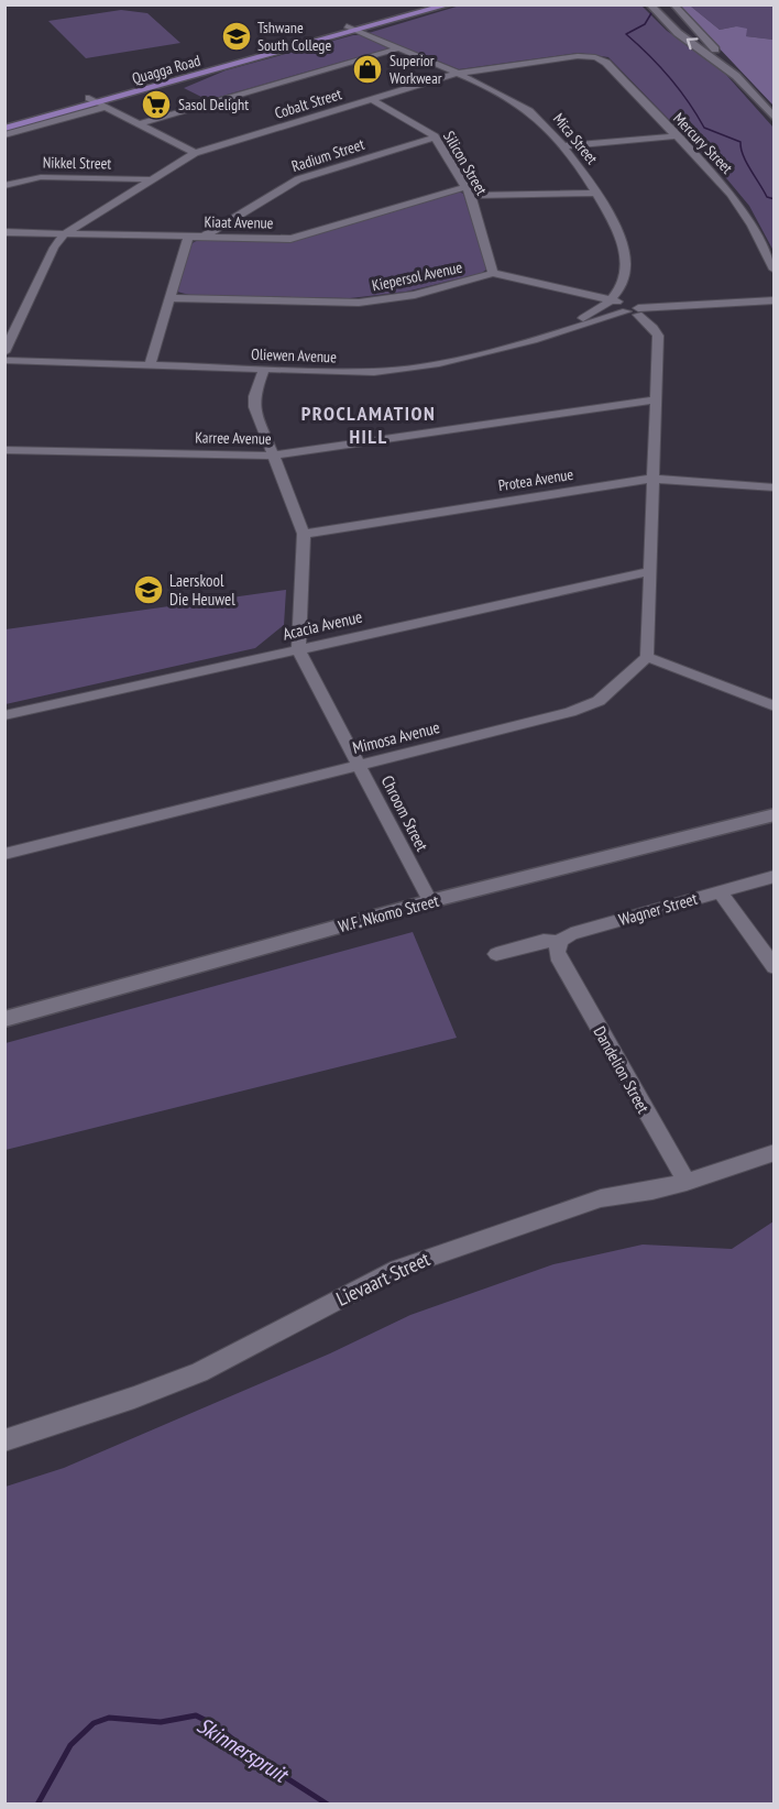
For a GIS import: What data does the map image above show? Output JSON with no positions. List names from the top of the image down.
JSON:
{
  "streets": {
    "main road": ["Quagga Road", "W.F. Nkomo Street"],
    "street": [
      "Cobalt Street",
      "Mica Street",
      "Mercury Street",
      "Radium Street",
      "Nikkel Street",
      "Silicon Street",
      "Kiaat Avenue",
      "Kiepersol Avenue",
      "Oliewen Avenue",
      "Karree Avenue",
      "Protea Avenue",
      "Acacia Avenue",
      "Mimosa Avenue",
      "Chroom Street",
      "Wagner Street",
      "Dandelion Street",
      "Lievaart Street"
    ]
  },
  "crossings": [
    ["Quagga Road", "Mica Street"],
    ["Cobalt Street", "Mica Street"],
    ["Cobalt Street", "Mercury Street"],
    ["Cobalt Street", "Nikkel Street"],
    ["Cobalt Street", "Silicon Street"],
    ["Cobalt Street", "Kiaat Avenue"],
    ["Cobalt Street", "Oliewen Avenue"],
    ["Mica Street", "Kiepersol Avenue"],
    ["Mica Street", "Oliewen Avenue"],
    ["Radium Street", "Silicon Street"],
    ["Radium Street", "Kiaat Avenue"],
    ["Silicon Street", "Kiaat Avenue"],
    ["Silicon Street", "Kiepersol Avenue"],
    ["Kiepersol Avenue", "Oliewen Avenue"],
    ["Acacia Avenue", "Chroom Street"],
    ["Mimosa Avenue", "Chroom Street"],
    ["Chroom Street", "W.F. Nkomo Street"],
    ["Wagner Street", "Dandelion Street"],
    ["Dandelion Street", "Lievaart Street"]
  ],
  "districts": ["PROCLAMATION HILL"],
  "water": ["Skinnerspruit"],
  "places": {
    "school or university": ["Tshwane South College", "Laerskool Die Heuwel"],
    "shop": ["Superior Workwear"],
    "supermarket": ["Sasol Delight"]
  }
}
